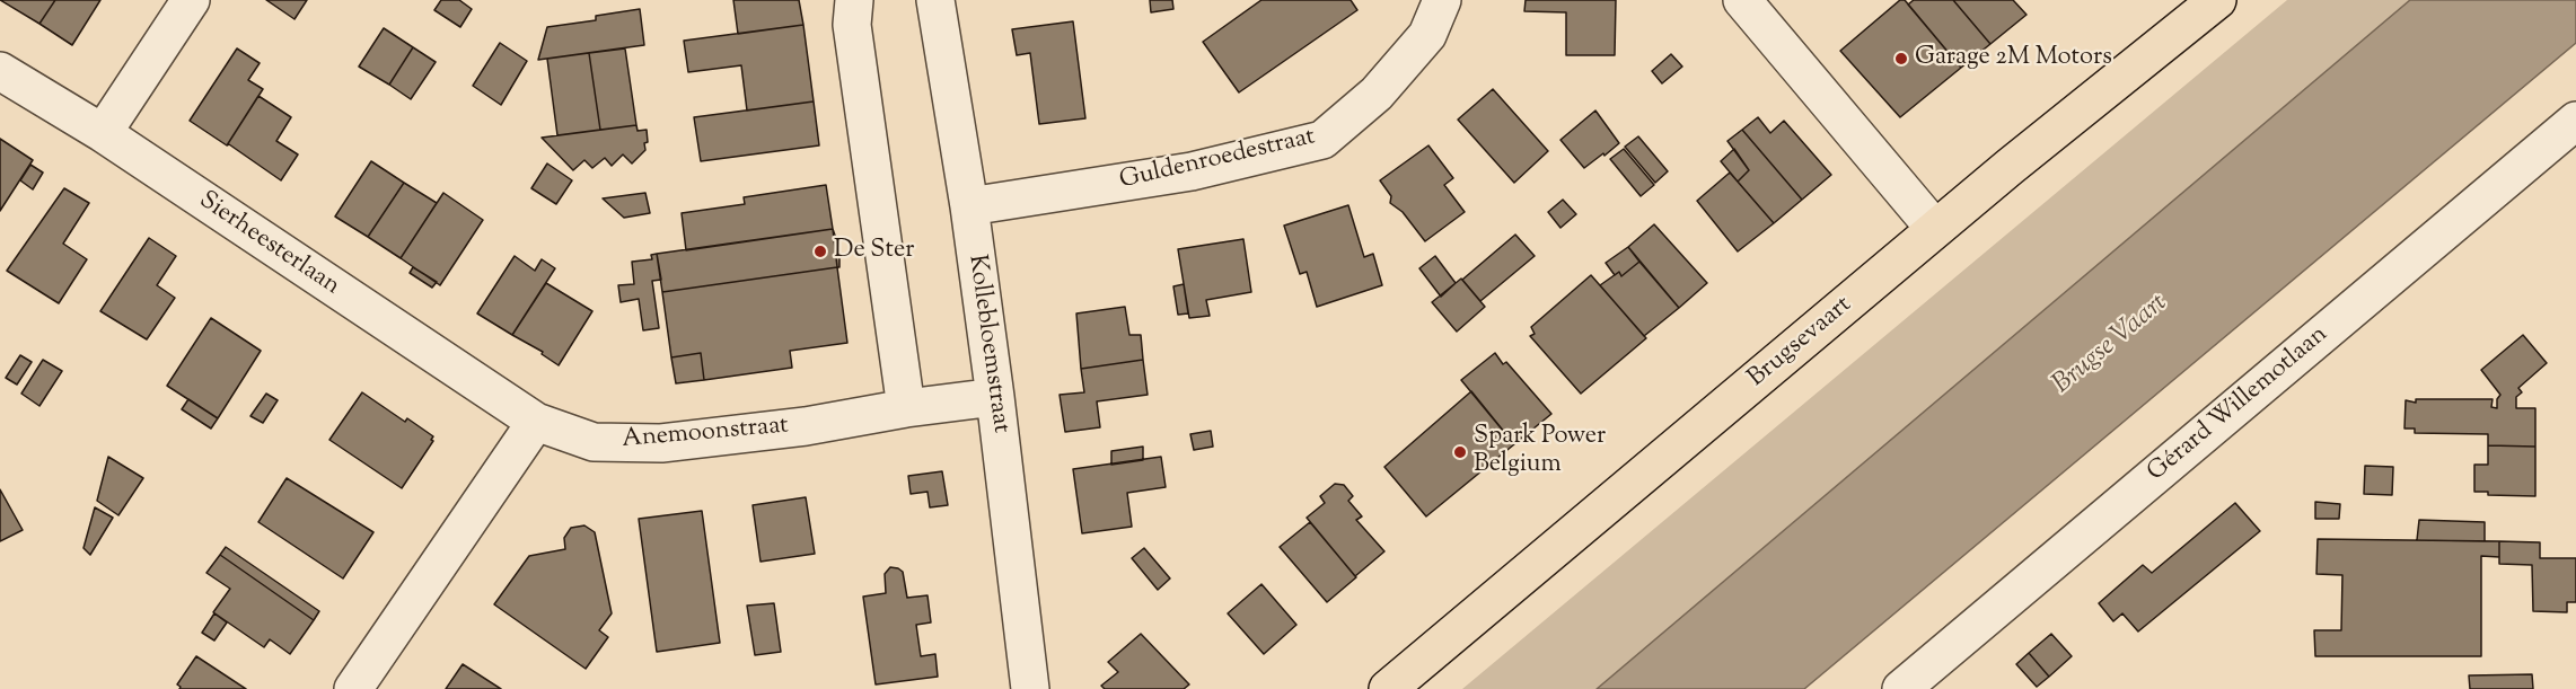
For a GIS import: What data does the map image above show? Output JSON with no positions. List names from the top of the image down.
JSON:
{
  "streets": {
    "main road": ["Brugsevaart"],
    "street": [
      "Guldenroedestraat",
      "Sierheesterlaan",
      "Kollebloemstraat",
      "Gérard Willemotlaan",
      "Anemoonstraat"
    ]
  },
  "crossings": [
    ["Guldenroedestraat", "Kollebloemstraat"],
    ["Sierheesterlaan", "Anemoonstraat"],
    ["Kollebloemstraat", "Anemoonstraat"]
  ],
  "water": ["Brugse Vaart"],
  "places": ["Garage 2M Motors", "De Ster", "Spark Power Belgium"]
}
